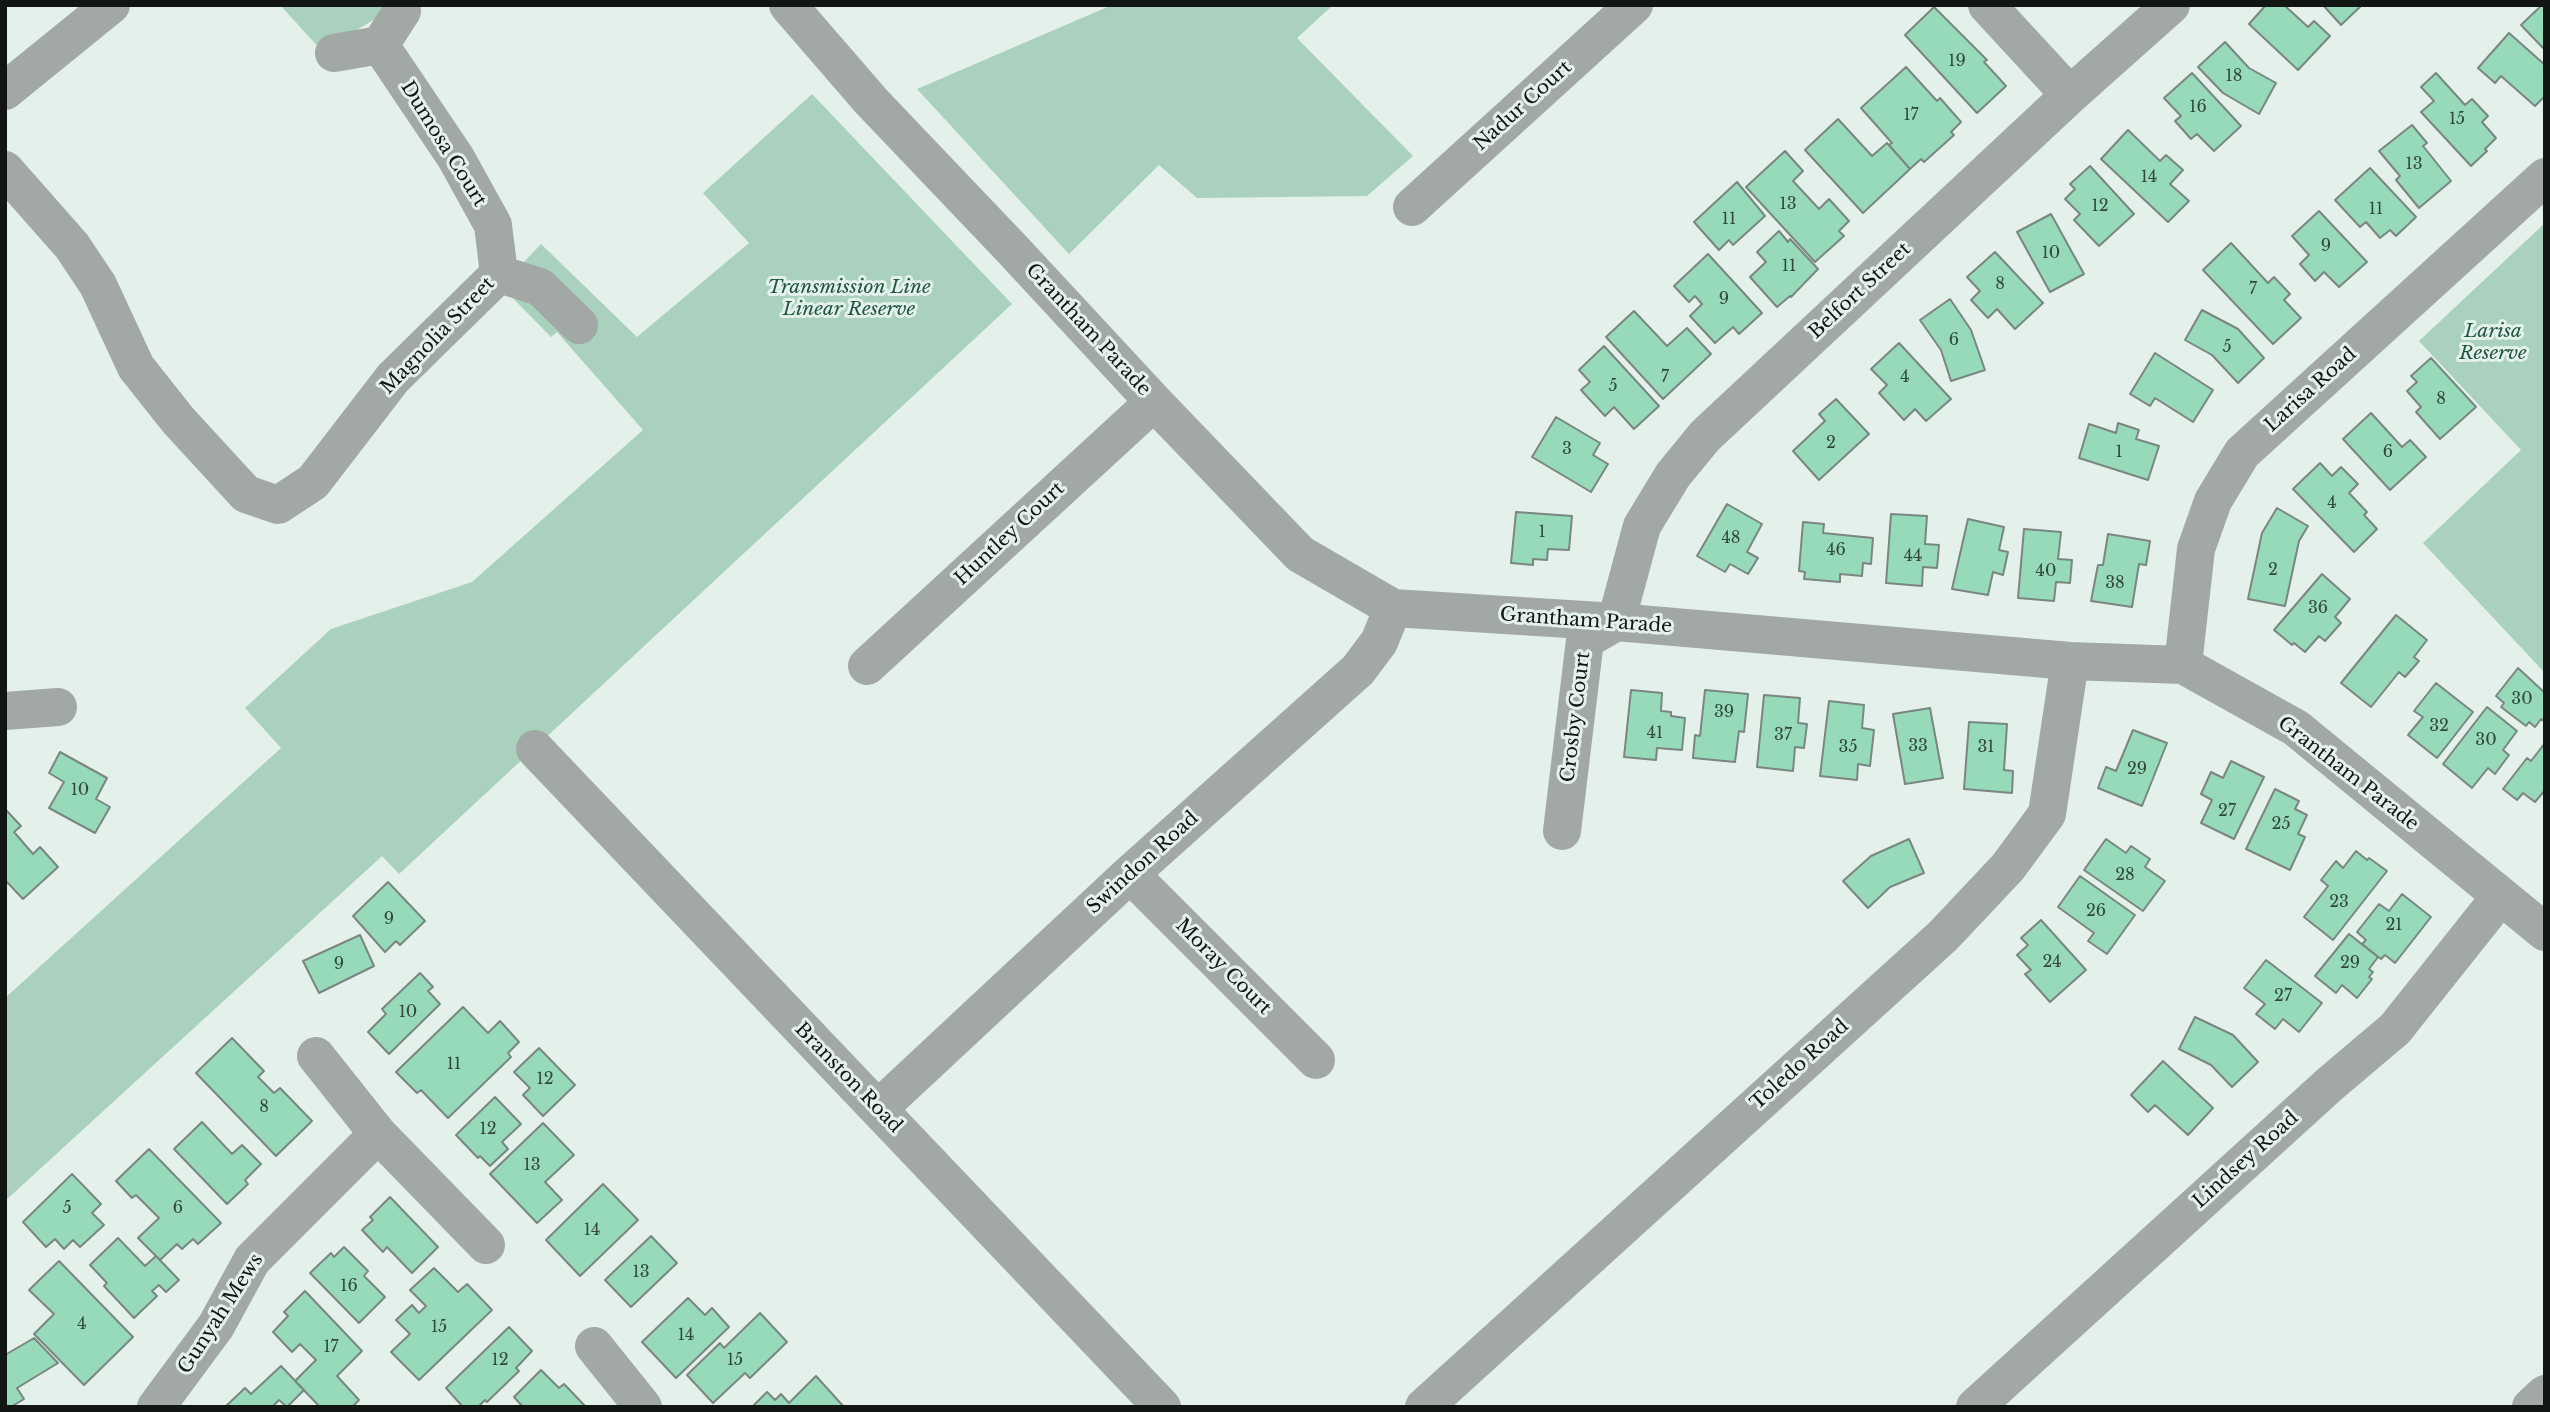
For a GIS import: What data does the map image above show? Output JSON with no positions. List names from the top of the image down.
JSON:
{
  "streets": {
    "street": [
      "Nadur Court",
      "Dumosa Court",
      "Belfort Street",
      "Grantham Parade",
      "Magnolia Street",
      "Larisa Road",
      "Huntley Court",
      "Crosby Court",
      "Swindon Road",
      "Moray Court",
      "Toledo Road",
      "Branston Road",
      "Lindsey Road",
      "Gunyah Mews"
    ]
  },
  "crossings": [
    ["Dumosa Court", "Magnolia Street"],
    ["Belfort Street", "Grantham Parade"],
    ["Belfort Street", "Crosby Court"],
    ["Grantham Parade", "Larisa Road"],
    ["Grantham Parade", "Huntley Court"],
    ["Grantham Parade", "Crosby Court"],
    ["Grantham Parade", "Swindon Road"],
    ["Grantham Parade", "Toledo Road"],
    ["Grantham Parade", "Lindsey Road"],
    ["Swindon Road", "Moray Court"],
    ["Swindon Road", "Branston Road"]
  ],
  "parks": ["Transmission Line Linear Reserve", "Larisa Reserve"],
  "house_numbers": [
    "19",
    "18",
    "16",
    "17",
    "15",
    "13",
    "14",
    "13",
    "12",
    "11",
    "11",
    "9",
    "10",
    "11",
    "8",
    "7",
    "9",
    "6",
    "5",
    "7",
    "4",
    "5",
    "8",
    "2",
    "3",
    "1",
    "6",
    "4",
    "1",
    "48",
    "46",
    "44",
    "2",
    "40",
    "38",
    "36",
    "30",
    "39",
    "32",
    "41",
    "37",
    "30",
    "33",
    "35",
    "31",
    "29",
    "10",
    "27",
    "25",
    "28",
    "23",
    "26",
    "9",
    "21",
    "24",
    "29",
    "9",
    "27",
    "10",
    "11",
    "12",
    "8",
    "12",
    "13",
    "5",
    "6",
    "14",
    "13",
    "16",
    "4",
    "15",
    "14",
    "17",
    "12",
    "15"
  ]
}
